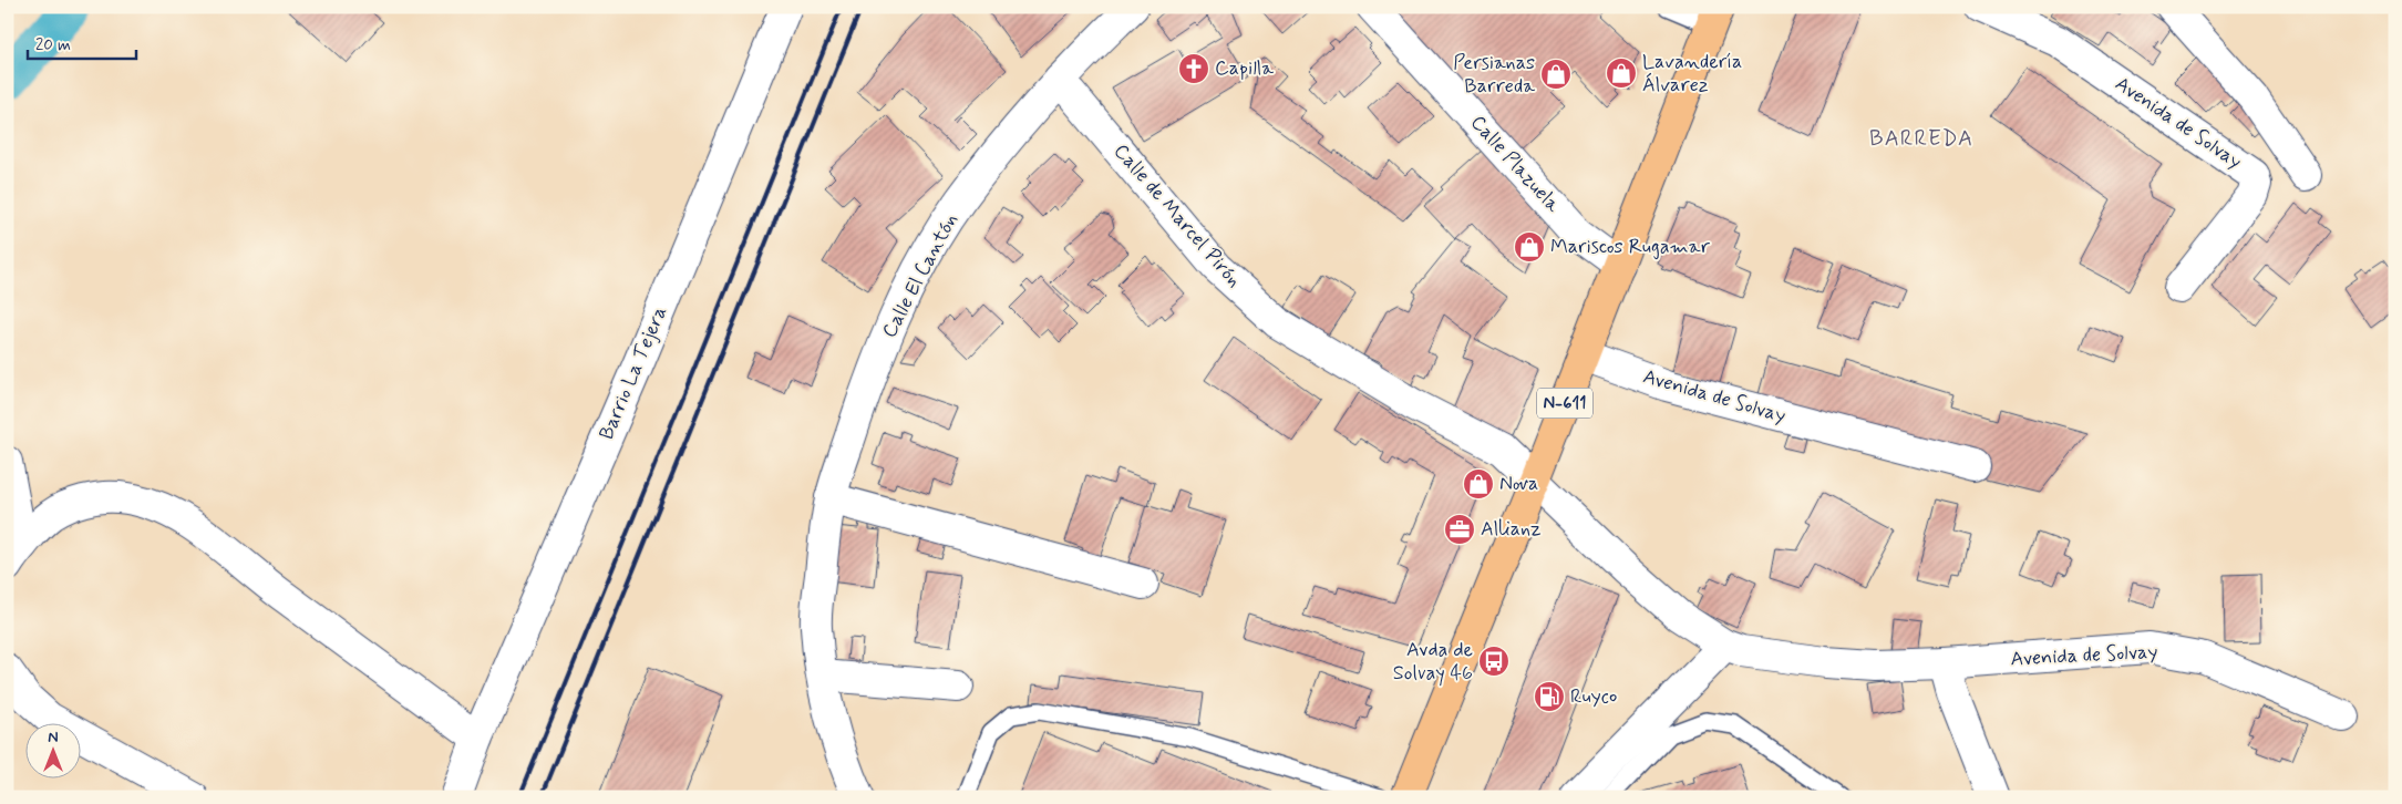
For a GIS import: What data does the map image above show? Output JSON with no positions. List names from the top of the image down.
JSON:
{
  "streets": {
    "highway": ["N-611"],
    "street": [
      "Avenida de Solvay",
      "Calle Plazuela",
      "Calle de Marcel Pirón",
      "Calle El Cantón",
      "Barrio La Tejera"
    ]
  },
  "crossings": [
    ["Avenida de Solvay", "Calle de Marcel Pirón"],
    ["Avenida de Solvay", "N-611"],
    ["Calle Plazuela", "N-611"],
    ["Calle de Marcel Pirón", "Calle El Cantón"],
    ["Calle de Marcel Pirón", "N-611"]
  ],
  "districts": ["BARREDA"],
  "places": {
    "church": ["Capilla"],
    "shop": [
      "Lavandería Álvarez",
      "Persianas Barreda",
      "Mariscos Rugamar",
      "Nova"
    ],
    "office": ["Allianz"],
    "bus stop": ["Avda de Solvay 46"],
    "fuel station": ["Ruyco"]
  },
  "scale_bar": "20 m",
  "north": "top"
}
